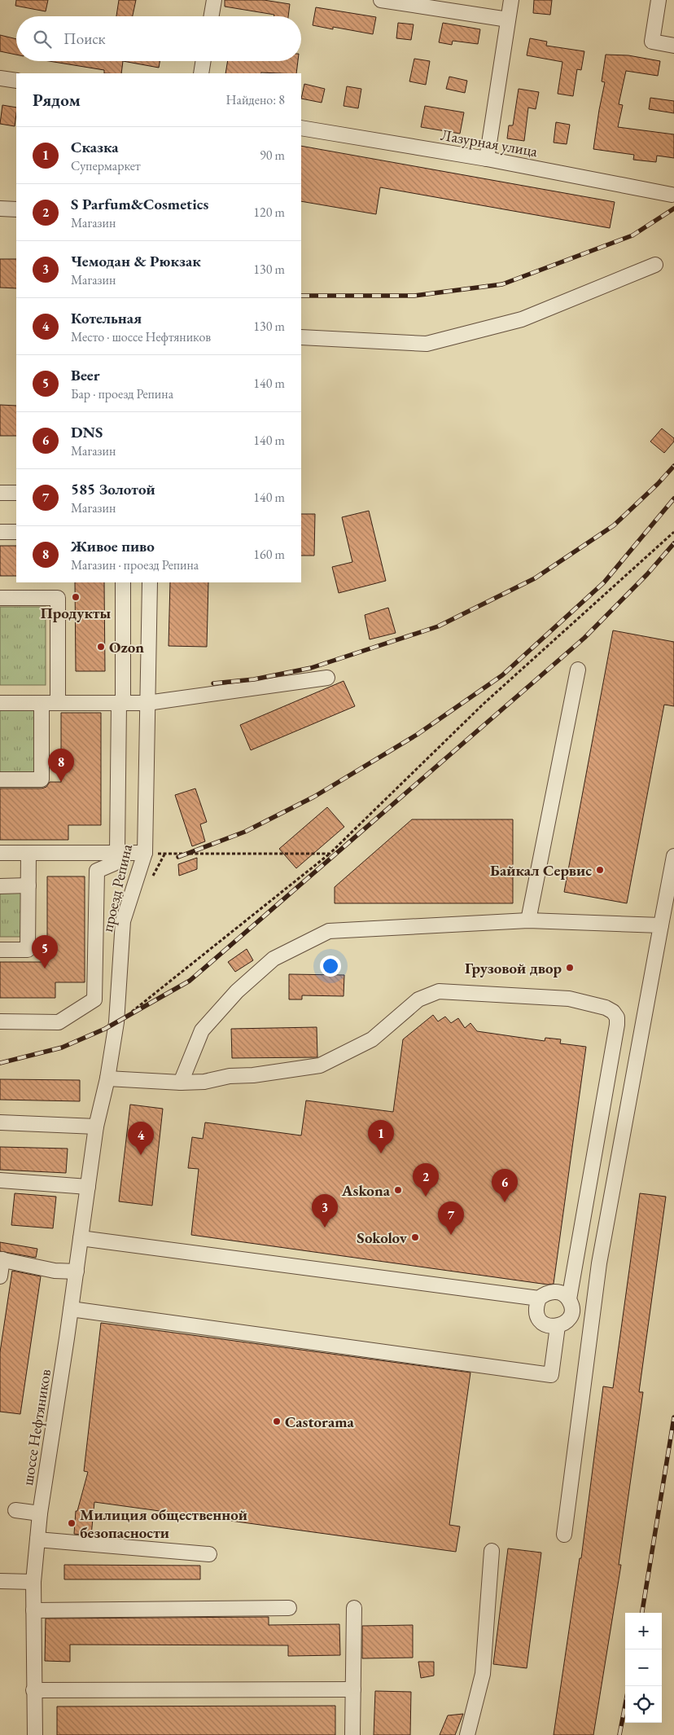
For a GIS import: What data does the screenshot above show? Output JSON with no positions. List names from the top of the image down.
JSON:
{
  "streets": {
    "street": ["Лазурная улица", "проезд Репина", "шоссе Нефтяников"]
  },
  "crossings": [
    ["проезд Репина", "шоссе Нефтяников"]
  ],
  "places": [
    "Продукты",
    "Ozon",
    "Байкал Сервис",
    "Грузовой двор",
    "Askona",
    "Sokolov",
    "Castorama",
    "Милиция общественной безопасности"
  ],
  "page": {
    "search": "Поиск",
    "heading": ["Рядом", "Найдено: 8"],
    "list": [
      {
        "mark": "1",
        "name": "Сказка",
        "note": "Супермаркет",
        "value": "90 m"
      },
      {
        "mark": "2",
        "name": "S Parfum&Cosmetics",
        "note": "Магазин",
        "value": "120 m"
      },
      {
        "mark": "3",
        "name": "Чемодан & Рюкзак",
        "note": "Магазин",
        "value": "130 m"
      },
      {
        "mark": "4",
        "name": "Котельная",
        "note": "Место · шоссе Нефтяников",
        "value": "130 m"
      },
      {
        "mark": "5",
        "name": "Beer",
        "note": "Бар · проезд Репина",
        "value": "140 m"
      },
      {
        "mark": "6",
        "name": "DNS",
        "note": "Магазин",
        "value": "140 m"
      },
      {
        "mark": "7",
        "name": "585 Золотой",
        "note": "Магазин",
        "value": "140 m"
      },
      {
        "mark": "8",
        "name": "Живое пиво",
        "note": "Магазин · проезд Репина",
        "value": "160 m"
      }
    ],
    "pins": [
      "8",
      "5",
      "1",
      "4",
      "2",
      "6",
      "3",
      "7"
    ],
    "map_buttons": ["+", "−"]
  }
}
